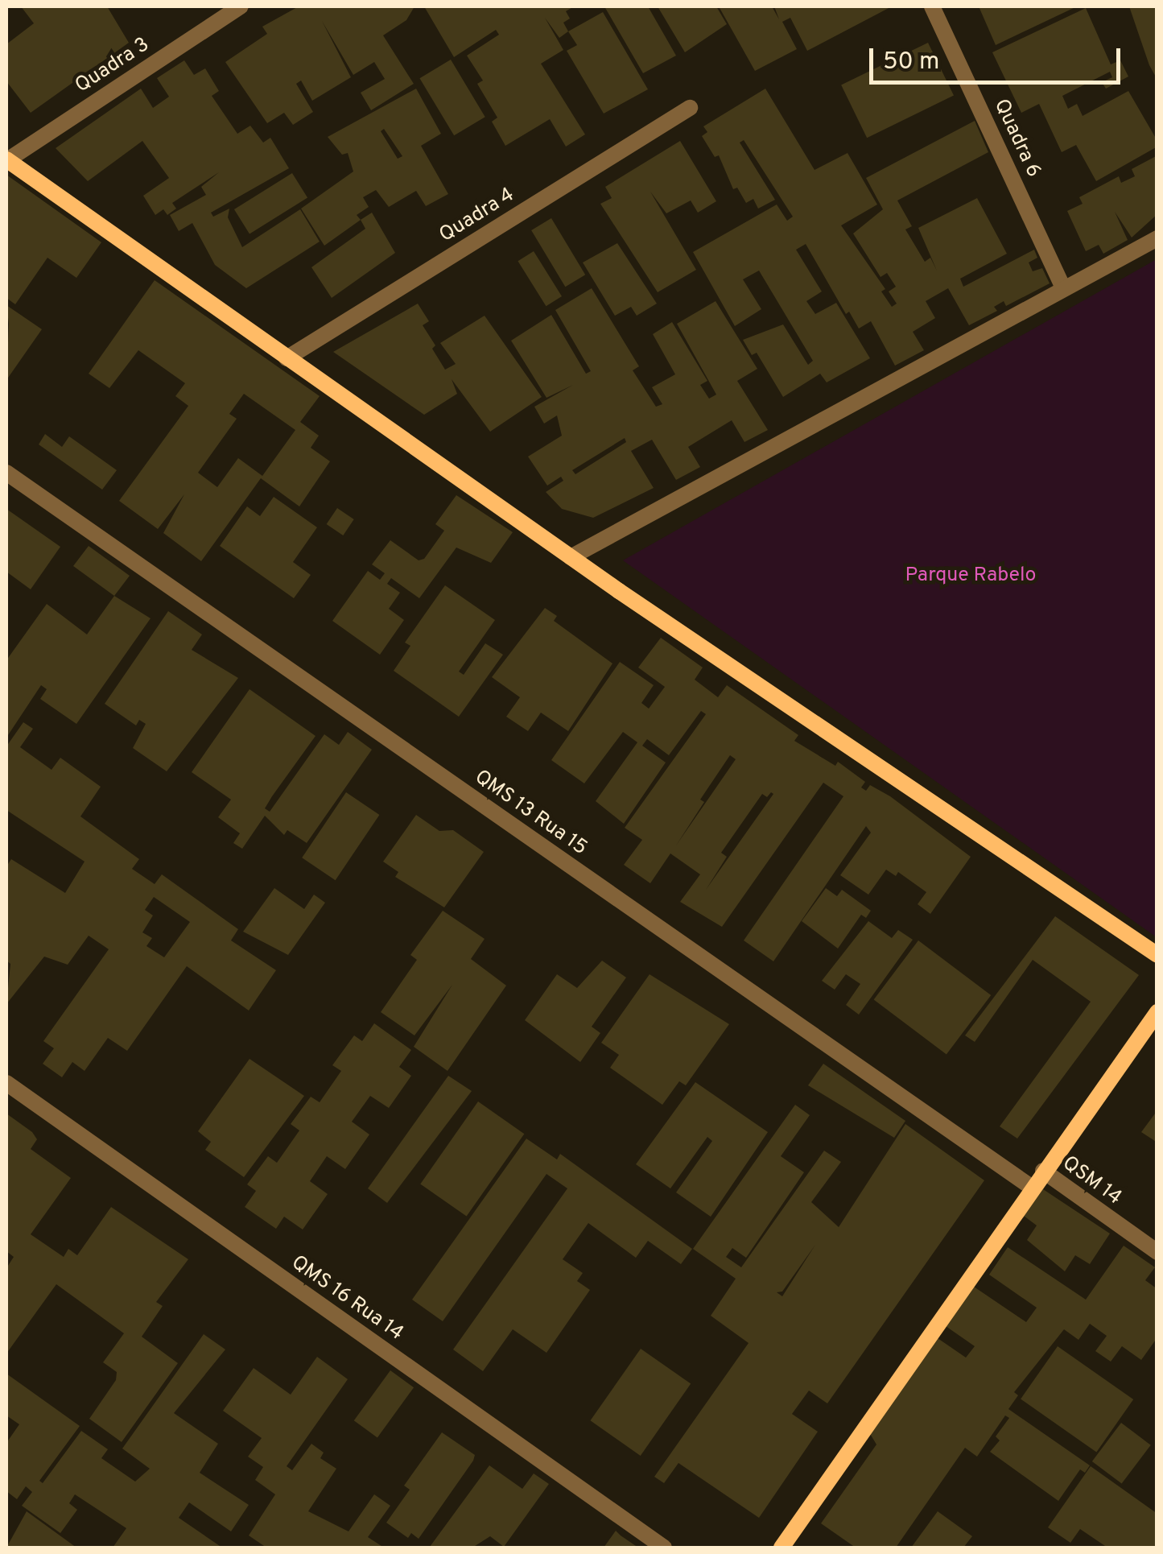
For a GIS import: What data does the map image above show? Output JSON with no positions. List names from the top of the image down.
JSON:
{
  "streets": {
    "street": [
      "Quadra 3",
      "Quadra 6",
      "Quadra 4",
      "QMS 13 Rua 15",
      "QSM 14",
      "QMS 16 Rua 14"
    ]
  },
  "parks": ["Parque Rabelo"],
  "scale_bar": "50 m"
}
